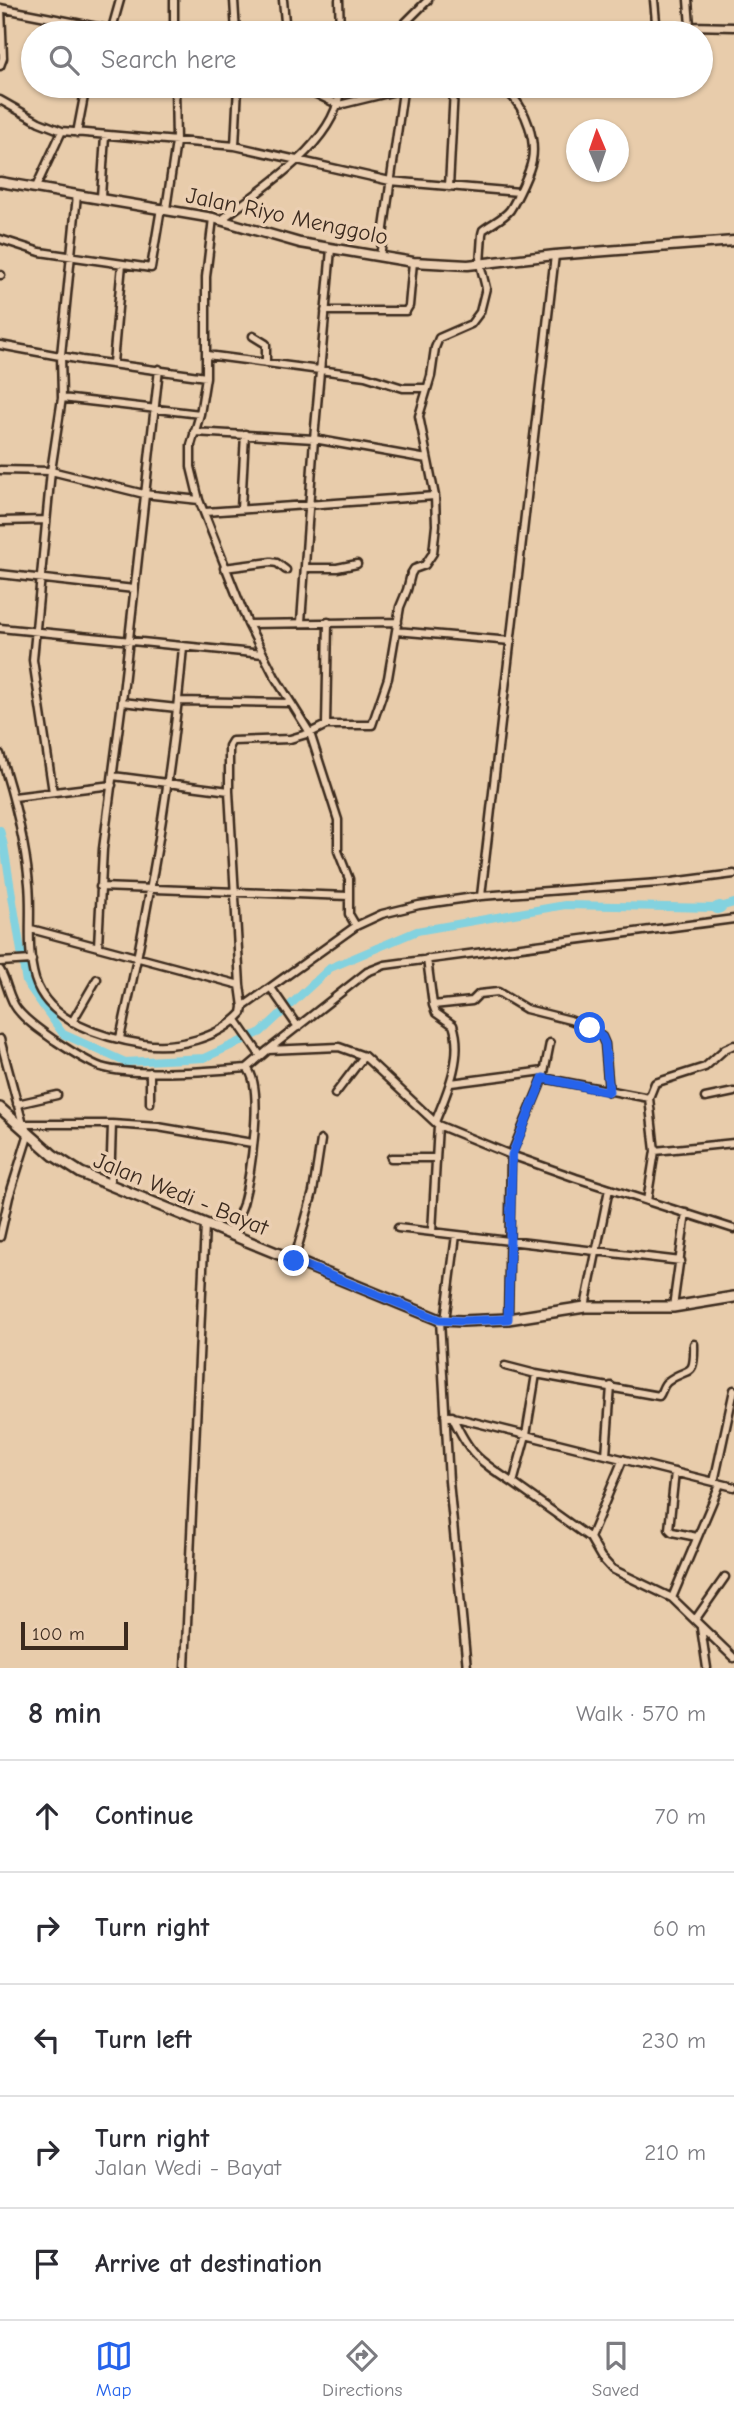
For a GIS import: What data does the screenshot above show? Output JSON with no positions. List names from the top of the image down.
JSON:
{
  "streets": {
    "main road": ["Jalan Wedi - Bayat"],
    "street": ["Jalan Riyo Menggolo"]
  },
  "scale_bar": "100 m",
  "north": "top",
  "page": {
    "search": "Search here",
    "scale": "100 m",
    "heading": ["8 min", "Walk · 570 m"],
    "list": [
      ["Continue", "70 m"],
      ["Turn right", "60 m"],
      ["Turn left", "230 m"],
      ["Turn right", "Jalan Wedi - Bayat", "210 m"],
      "Arrive at destination"
    ],
    "nav": ["Map", "Directions", "Saved"]
  }
}
